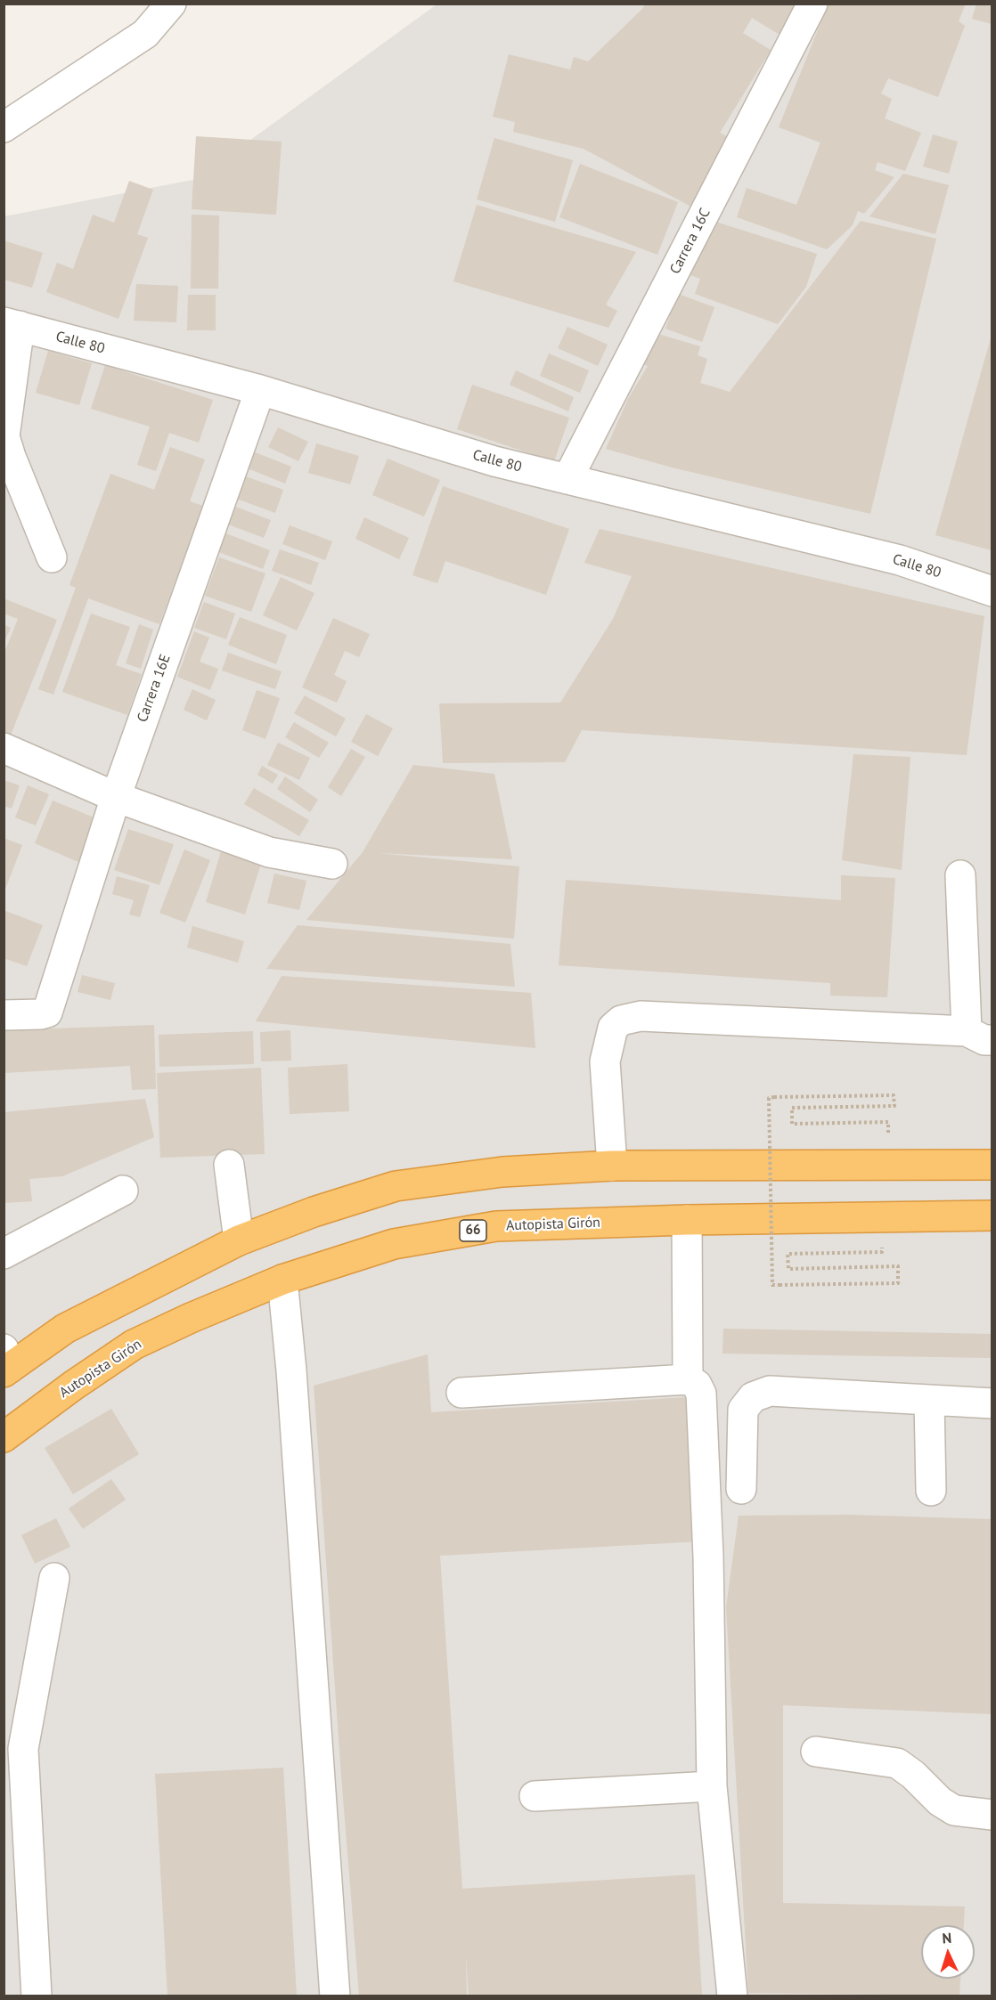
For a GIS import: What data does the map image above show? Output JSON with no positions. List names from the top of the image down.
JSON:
{
  "streets": {
    "highway": ["Autopista Girón", "66"],
    "street": ["Carrera 16C", "Calle 80", "Carrera 16E"]
  },
  "crossings": [
    ["Carrera 16C", "Calle 80"],
    ["Calle 80", "Carrera 16E"]
  ],
  "north": "top"
}
